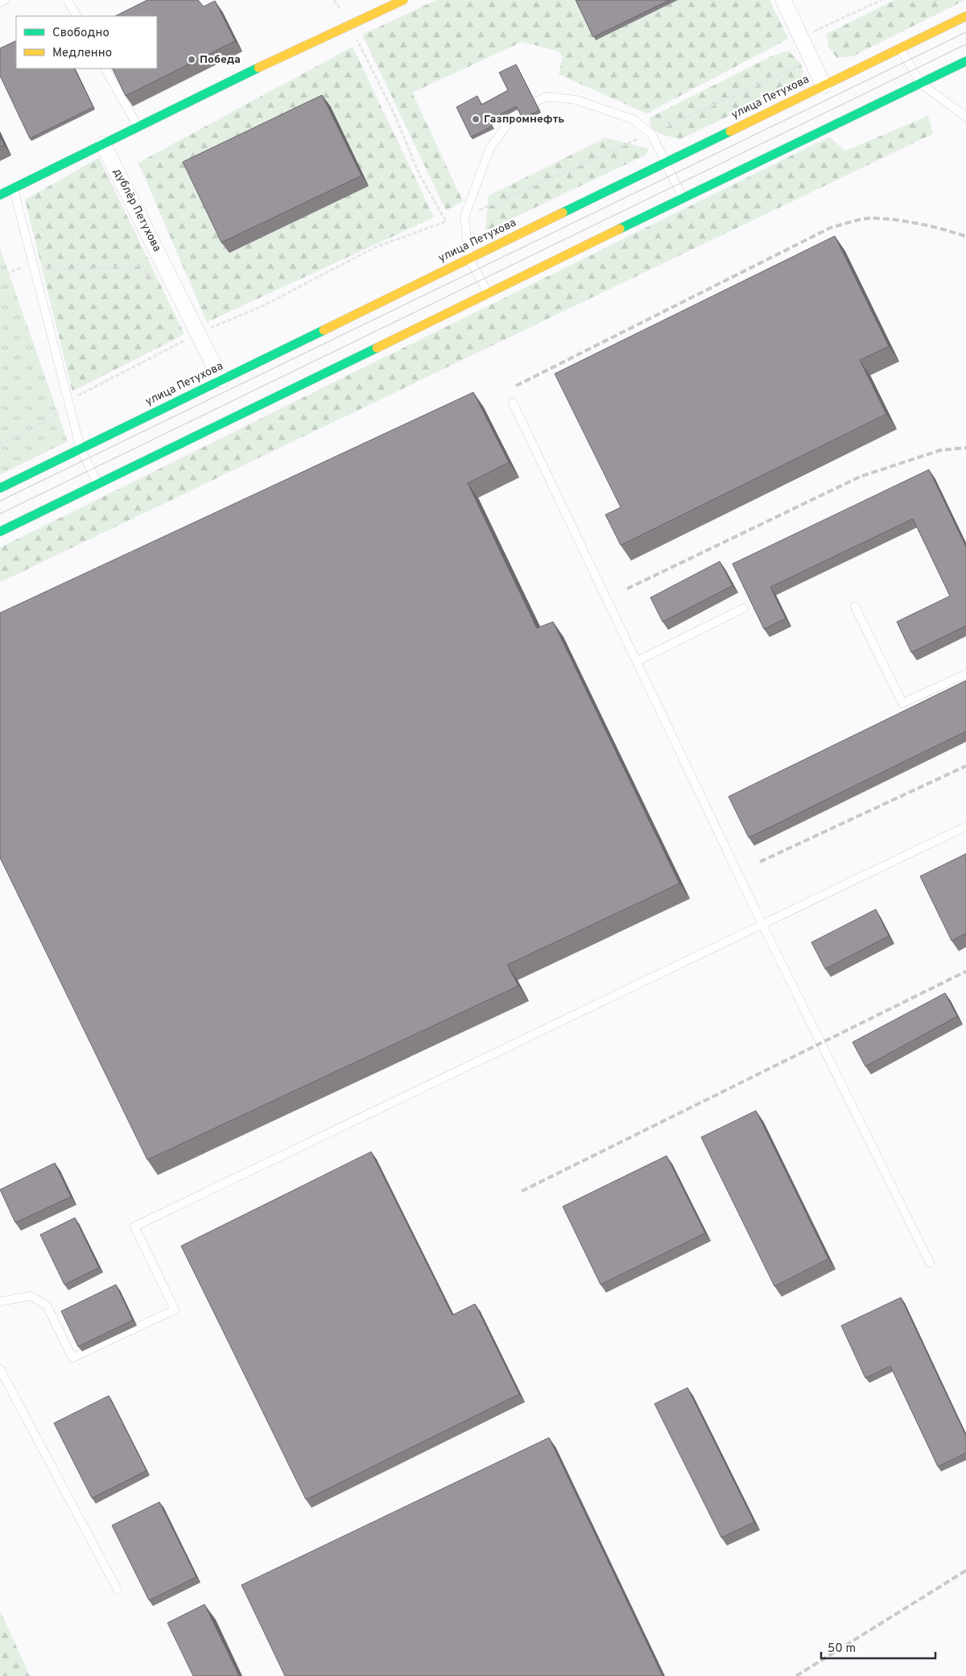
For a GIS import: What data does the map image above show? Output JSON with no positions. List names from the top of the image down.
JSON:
{
  "streets": {
    "main road": ["улица Петухова"],
    "street": ["дублёр Петухова"]
  },
  "crossings": [
    ["улица Петухова", "дублёр Петухова"]
  ],
  "places": ["Победа", "Газпромнефть"],
  "legend": ["Свободно", "Медленно"],
  "scale_bar": "50 m"
}
